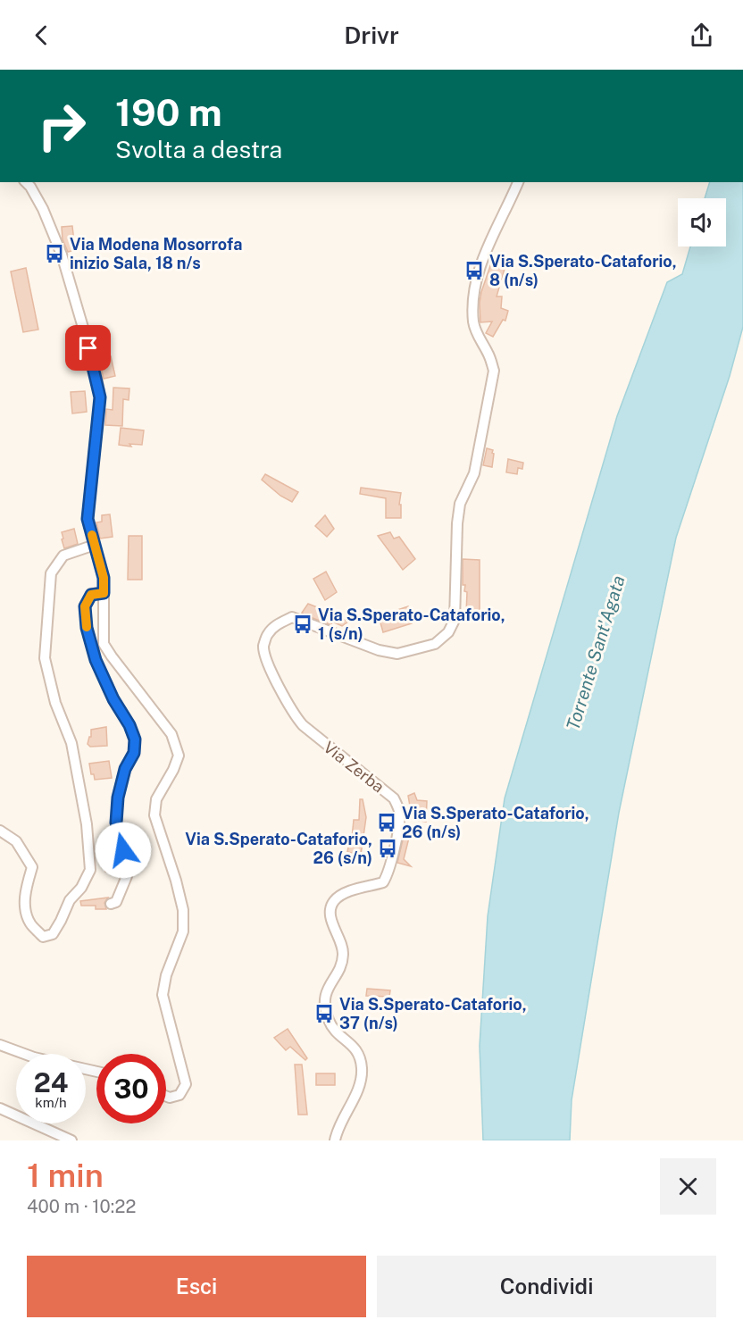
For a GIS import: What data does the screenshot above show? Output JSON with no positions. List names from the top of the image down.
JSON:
{
  "streets": {
    "street": ["Via Zerba"]
  },
  "water": ["Torrente Sant'Agata"],
  "places": {
    "bus stop": [
      "Via Modena Mosorrofa inizio Sala, 18 n/s",
      "Via S.Sperato-Cataforio, 8 (n/s)",
      "Via S.Sperato-Cataforio, 1 (s/n)",
      "Via S.Sperato-Cataforio, 26 (n/s)",
      "Via S.Sperato-Cataforio, 26 (s/n)",
      "Via S.Sperato-Cataforio, 37 (n/s)"
    ]
  },
  "page": {
    "header": "Drivr",
    "turn": ["190 m", "Svolta a destra"],
    "speed": "24 km/h",
    "limit": "30",
    "heading": ["1 min", "400 m · 10:22"],
    "buttons": ["Esci", "Condividi"]
  }
}
